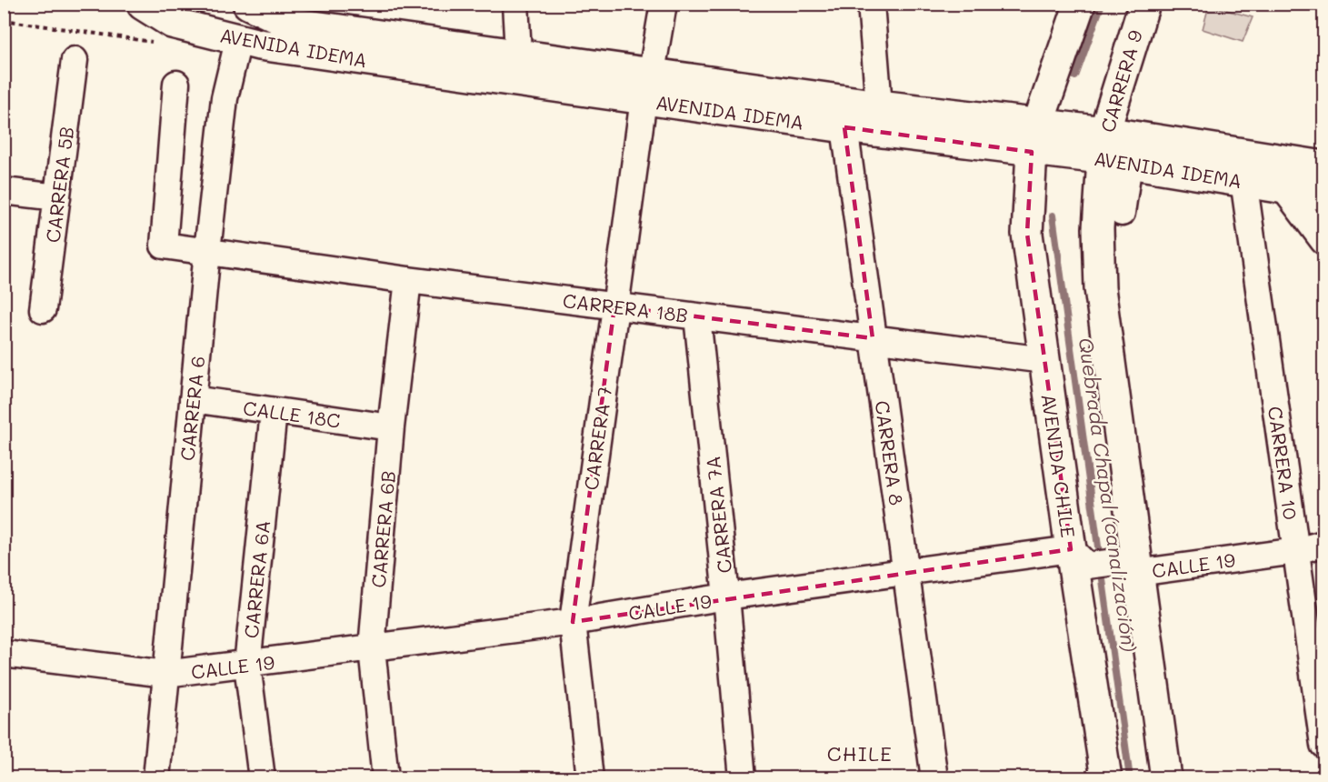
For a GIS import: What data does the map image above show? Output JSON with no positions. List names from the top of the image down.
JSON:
{
  "streets": {
    "main road": ["AVENIDA IDEMA", "CARRERA 9", "AVENIDA CHILE"],
    "street": [
      "CARRERA 5B",
      "CARRERA 18B",
      "CARRERA 6",
      "CALLE 18C",
      "CARRERA 7",
      "CARRERA 8",
      "CARRERA 10",
      "CARRERA 7A",
      "CARRERA 6B",
      "CALLE 19",
      "CARRERA 6A"
    ]
  },
  "crossings": [
    ["AVENIDA IDEMA", "CARRERA 9"],
    ["AVENIDA IDEMA", "CARRERA 6"],
    ["AVENIDA IDEMA", "CARRERA 7"],
    ["AVENIDA IDEMA", "CARRERA 8"],
    ["AVENIDA IDEMA", "CARRERA 10"],
    ["AVENIDA IDEMA", "AVENIDA CHILE"],
    ["CARRERA 18B", "CARRERA 6"],
    ["CARRERA 18B", "CARRERA 7"],
    ["CARRERA 18B", "CARRERA 8"],
    ["CARRERA 18B", "AVENIDA CHILE"],
    ["CARRERA 18B", "CARRERA 7A"],
    ["CARRERA 18B", "CARRERA 6B"],
    ["CARRERA 6", "CALLE 18C"],
    ["CARRERA 6", "CALLE 19"],
    ["CALLE 18C", "CARRERA 6B"],
    ["CALLE 18C", "CARRERA 6A"],
    ["CARRERA 7", "CALLE 19"],
    ["CARRERA 8", "CALLE 19"],
    ["CARRERA 10", "CALLE 19"],
    ["AVENIDA CHILE", "CALLE 19"],
    ["CARRERA 7A", "CALLE 19"],
    ["CARRERA 6B", "CALLE 19"],
    ["CALLE 19", "CARRERA 6A"]
  ],
  "districts": ["CHILE"],
  "water": ["Quebrada Chapal (canalización)"]
}
